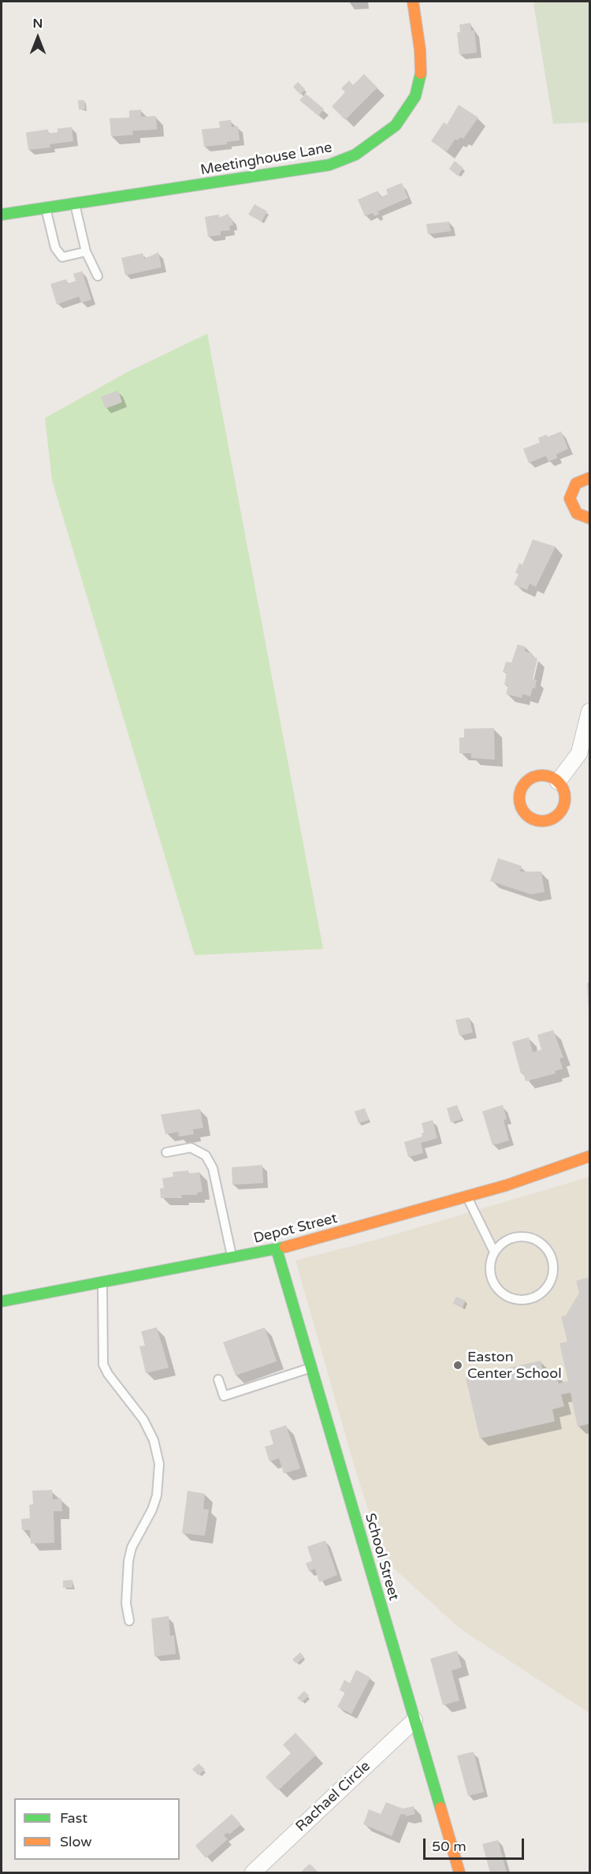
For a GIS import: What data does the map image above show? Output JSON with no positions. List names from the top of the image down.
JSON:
{
  "streets": {
    "main road": ["Meetinghouse Lane", "Depot Street", "School Street"],
    "street": ["Rachael Circle"]
  },
  "crossings": [
    ["Depot Street", "School Street"],
    ["School Street", "Rachael Circle"]
  ],
  "places": ["Easton Center School"],
  "legend": ["Fast", "Slow"],
  "scale_bar": "50 m",
  "north": "top"
}
